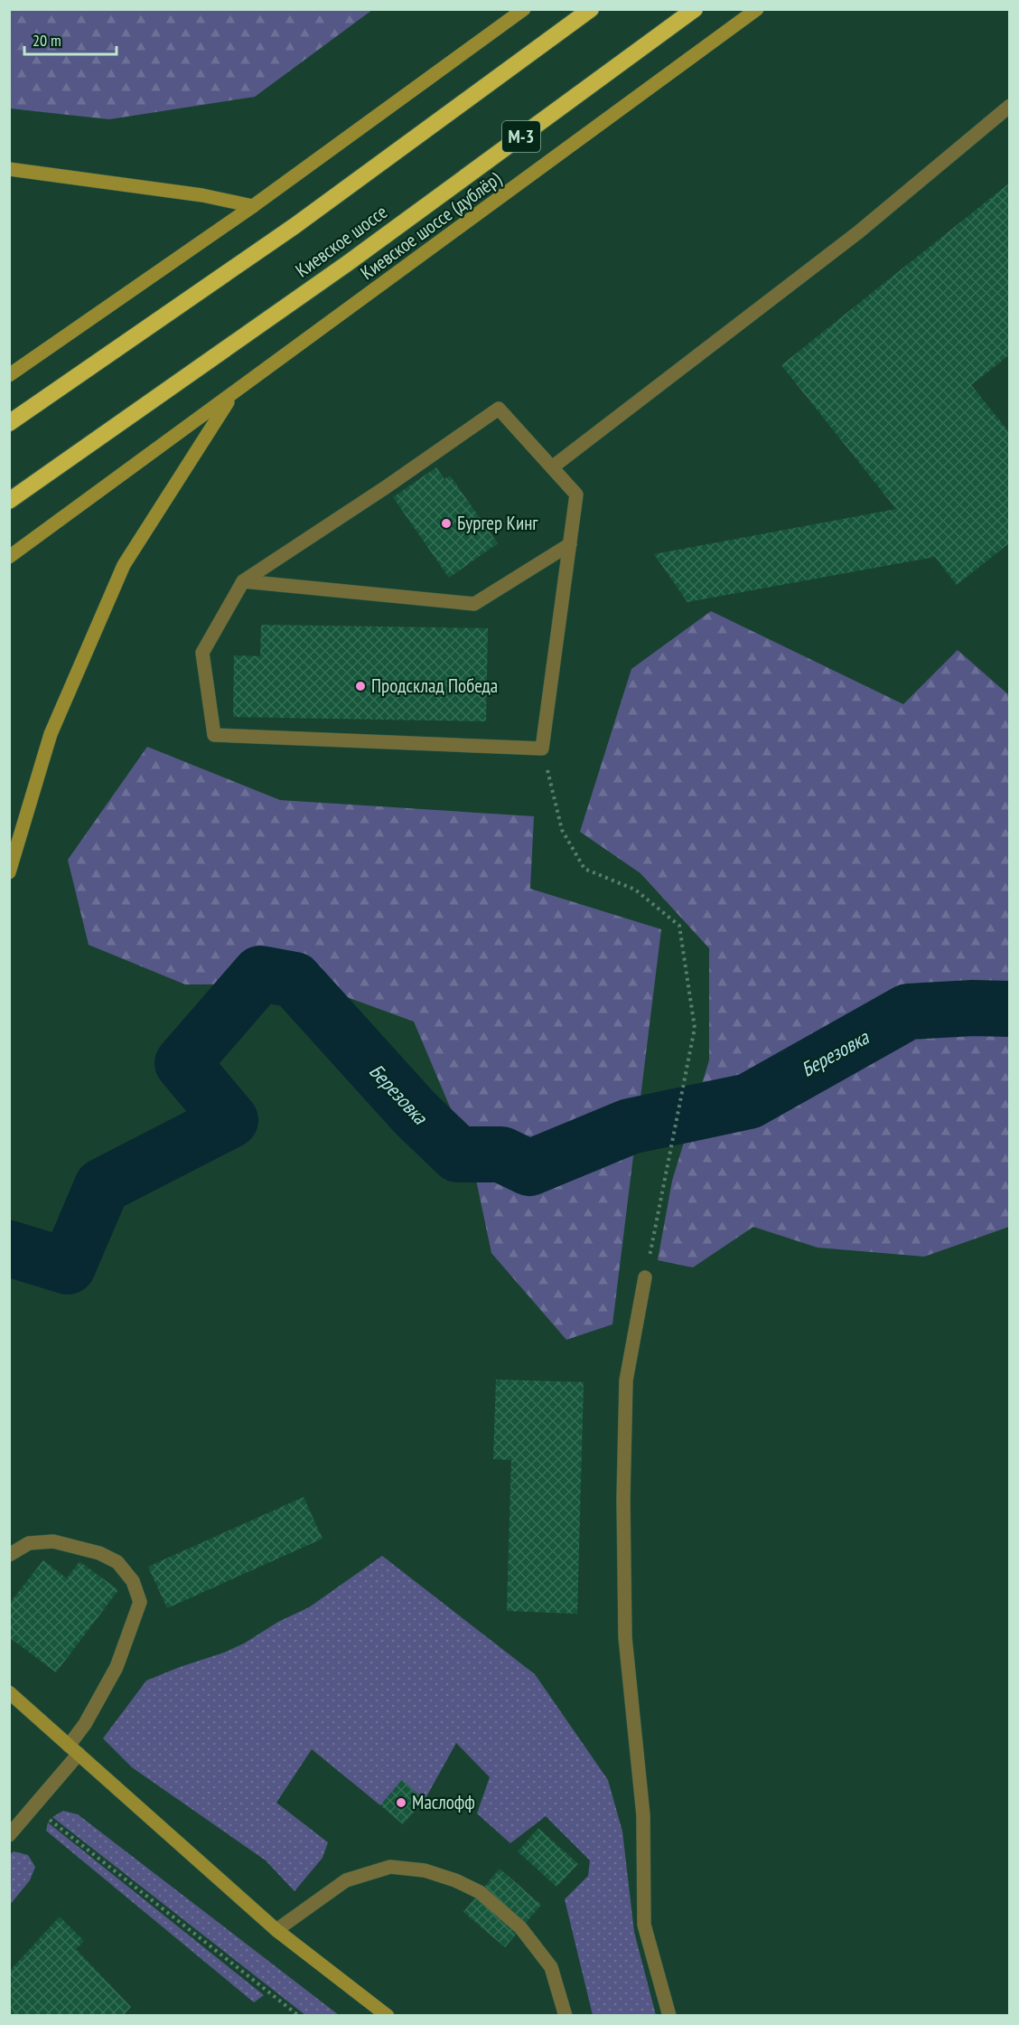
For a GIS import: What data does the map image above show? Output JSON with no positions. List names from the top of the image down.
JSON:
{
  "streets": {
    "highway": ["М-3", "Киевское шоссе"],
    "main road": ["Киевское шоссе (дублёр)"]
  },
  "water": ["Березовка"],
  "places": ["Бургер Кинг", "Продсклад Победа", "Маслофф"],
  "scale_bar": "20 m"
}
